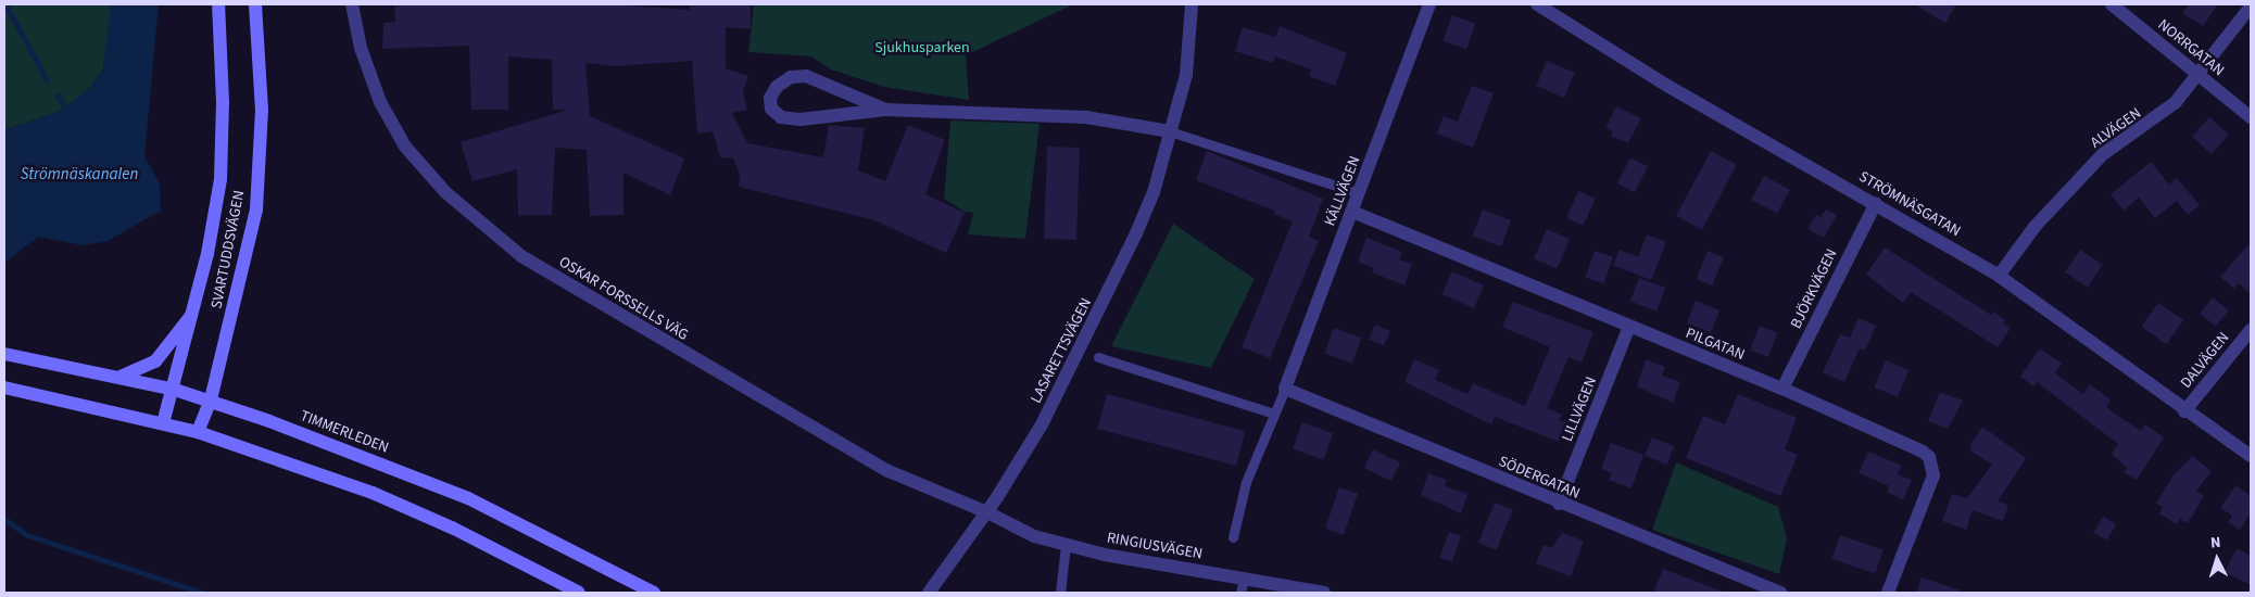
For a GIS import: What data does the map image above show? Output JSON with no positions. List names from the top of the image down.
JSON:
{
  "streets": {
    "main road": ["SVARTUDDSVÄGEN", "TIMMERLEDEN"],
    "street": [
      "NORRGATAN",
      "ALVÄGEN",
      "KÄLLVÄGEN",
      "STRÖMNÄSGATAN",
      "BJÖRKVÄGEN",
      "OSKAR FORSSELLS VÄG",
      "PILGATAN",
      "LASARETTSVÄGEN",
      "DALVÄGEN",
      "LILLVÄGEN",
      "SÖDERGATAN",
      "RINGIUSVÄGEN"
    ]
  },
  "crossings": [
    ["NORRGATAN", "ALVÄGEN"],
    ["ALVÄGEN", "STRÖMNÄSGATAN"],
    ["KÄLLVÄGEN", "PILGATAN"],
    ["KÄLLVÄGEN", "SÖDERGATAN"],
    ["STRÖMNÄSGATAN", "BJÖRKVÄGEN"],
    ["STRÖMNÄSGATAN", "DALVÄGEN"],
    ["SVARTUDDSVÄGEN", "TIMMERLEDEN"],
    ["BJÖRKVÄGEN", "PILGATAN"],
    ["OSKAR FORSSELLS VÄG", "LASARETTSVÄGEN"],
    ["OSKAR FORSSELLS VÄG", "RINGIUSVÄGEN"],
    ["PILGATAN", "LILLVÄGEN"],
    ["LASARETTSVÄGEN", "RINGIUSVÄGEN"],
    ["LILLVÄGEN", "SÖDERGATAN"]
  ],
  "water": ["Strömnäskanalen"],
  "parks": ["Sjukhusparken"],
  "north": "top"
}
